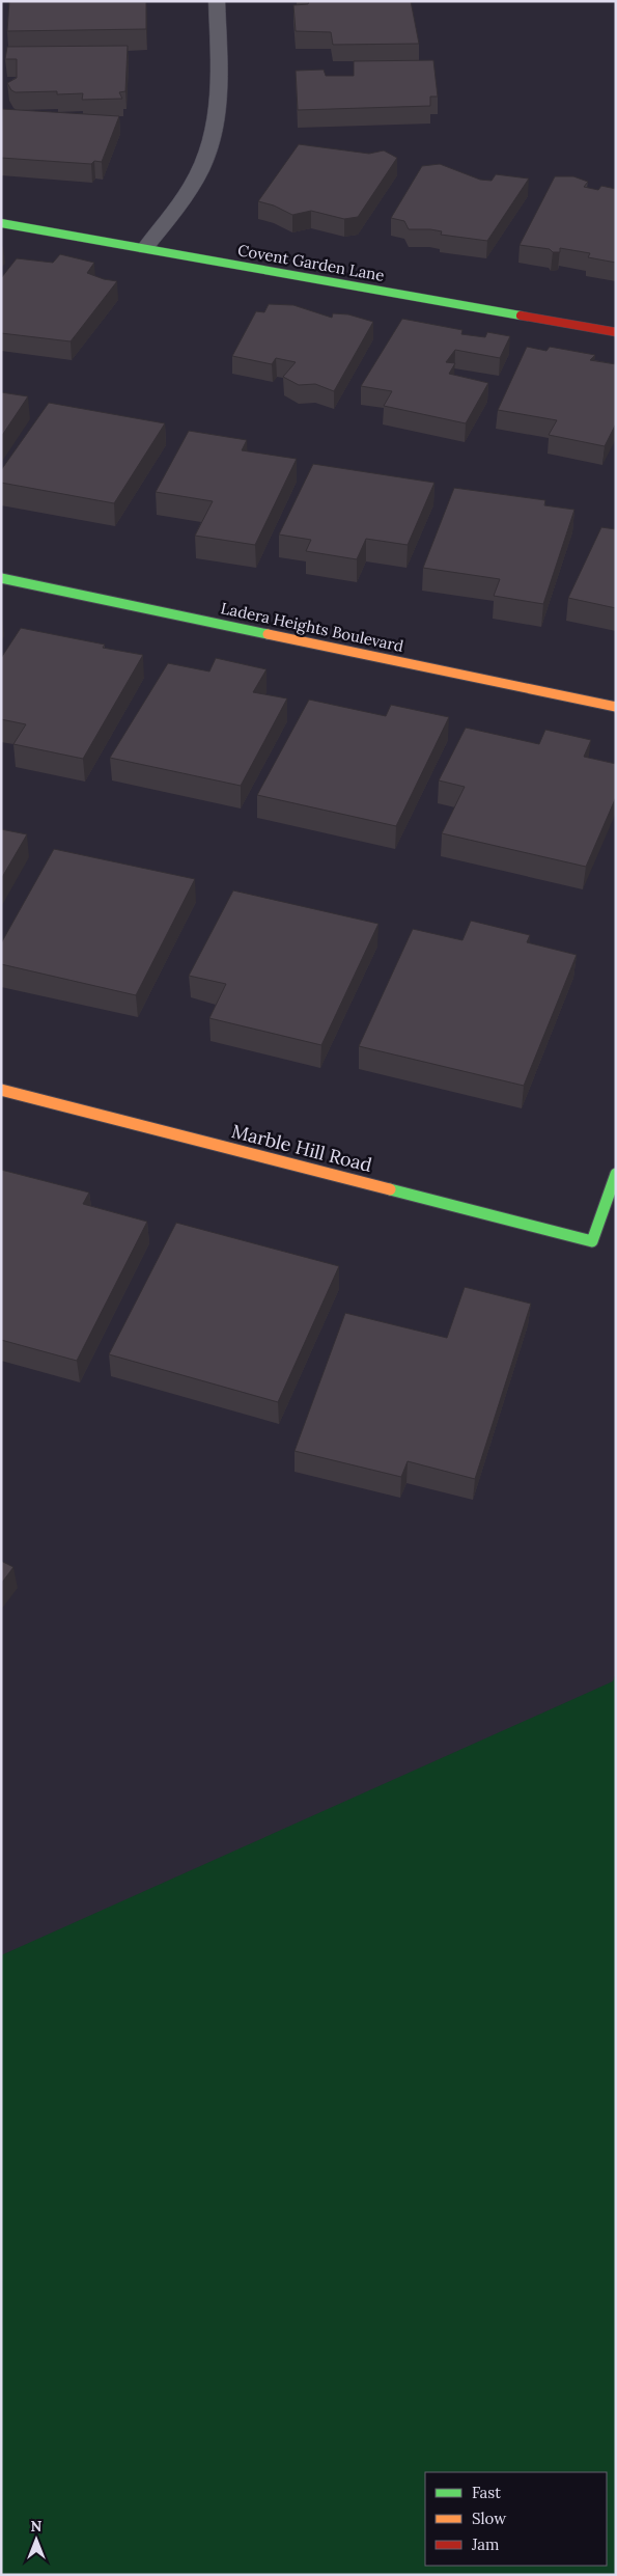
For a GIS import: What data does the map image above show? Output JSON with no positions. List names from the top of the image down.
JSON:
{
  "streets": {
    "street": ["Covent Garden Lane", "Ladera Heights Boulevard", "Marble Hill Road"]
  },
  "legend": ["Fast", "Slow", "Jam"],
  "north": "top"
}
